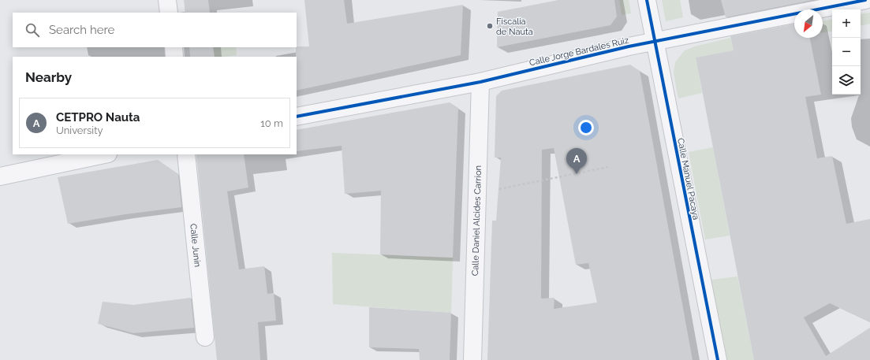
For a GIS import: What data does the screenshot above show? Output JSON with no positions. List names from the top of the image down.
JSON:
{
  "streets": {
    "street": [
      "Calle Jorge Bardales Ruiz",
      "Calle Manuel Pacaya",
      "Calle Daniel Alcides Carrion",
      "Calle Junin"
    ]
  },
  "crossings": [
    ["Calle Jorge Bardales Ruiz", "Calle Manuel Pacaya"],
    ["Calle Jorge Bardales Ruiz", "Calle Daniel Alcides Carrion"]
  ],
  "places": ["Fiscalia de Nauta"],
  "north": "bottom left",
  "page": {
    "map_buttons": ["+", "−"],
    "search": "Search here",
    "heading": "Nearby",
    "list": [
      {
        "mark": "A",
        "name": "CETPRO Nauta",
        "note": "University",
        "value": "10 m"
      }
    ],
    "pins": "A"
  }
}
